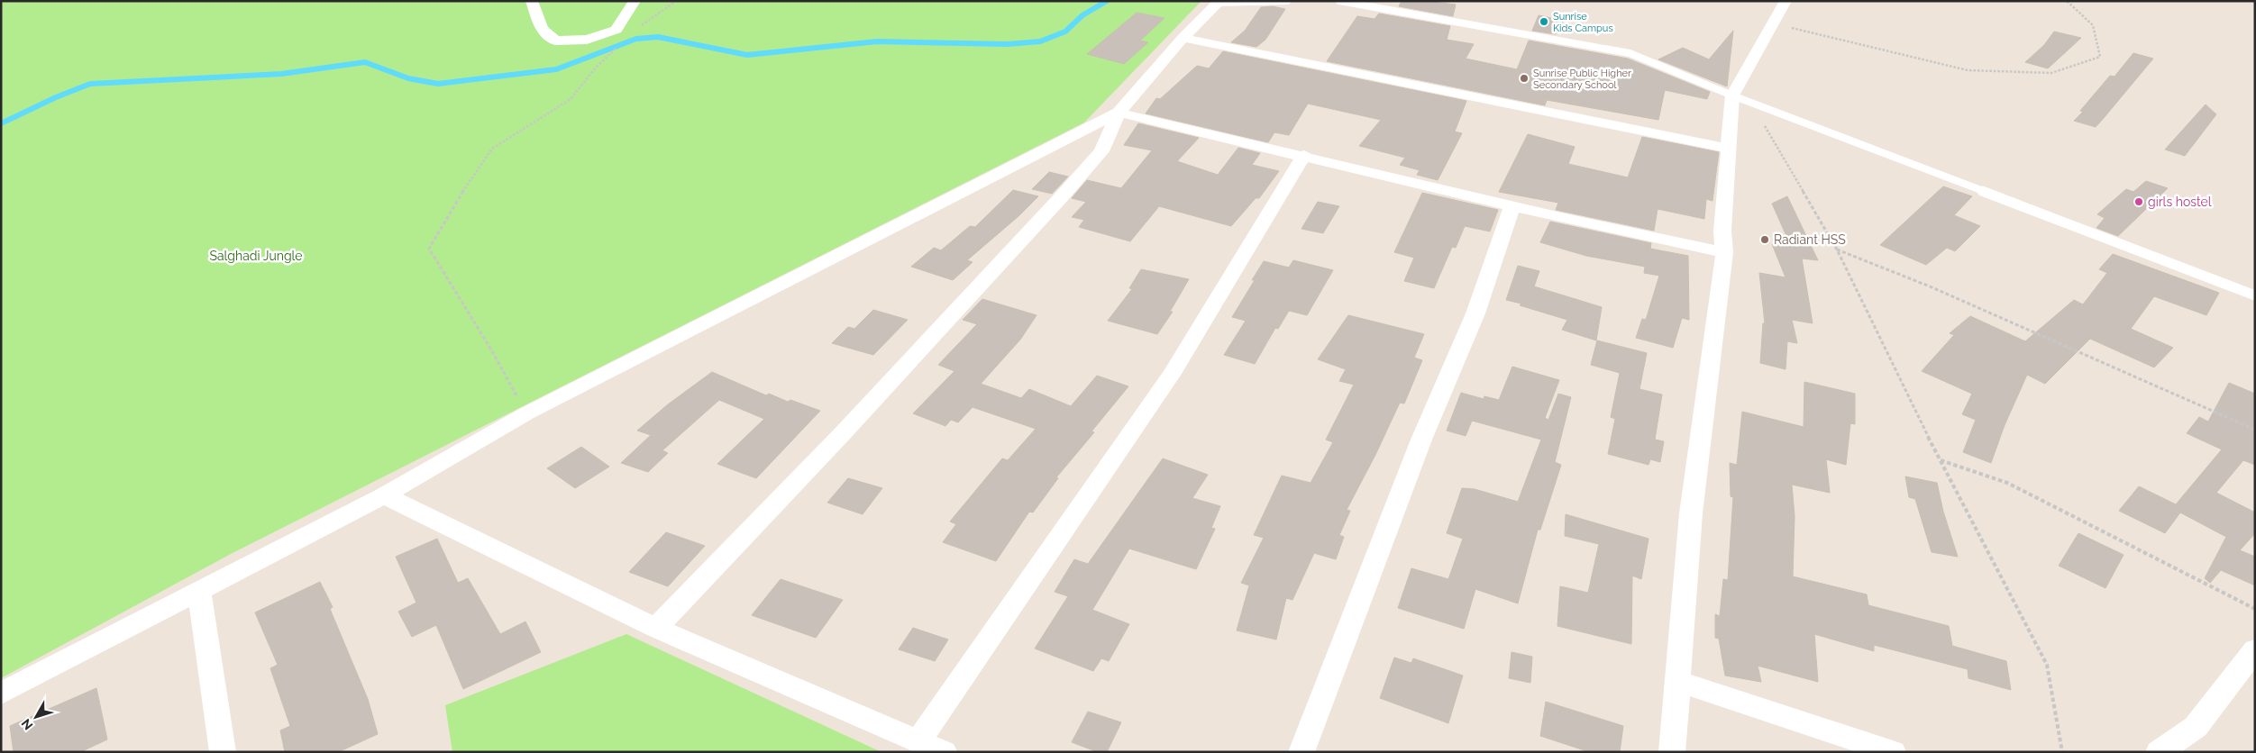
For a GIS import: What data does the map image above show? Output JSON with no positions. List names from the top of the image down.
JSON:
{
  "parks": ["Salghadi Jungle"],
  "places": [
    "Sunrise Kids Campus",
    "Sunrise Public Higher Secondary School",
    "girls hostel",
    "Radiant HSS"
  ],
  "north": "bottom left"
}
